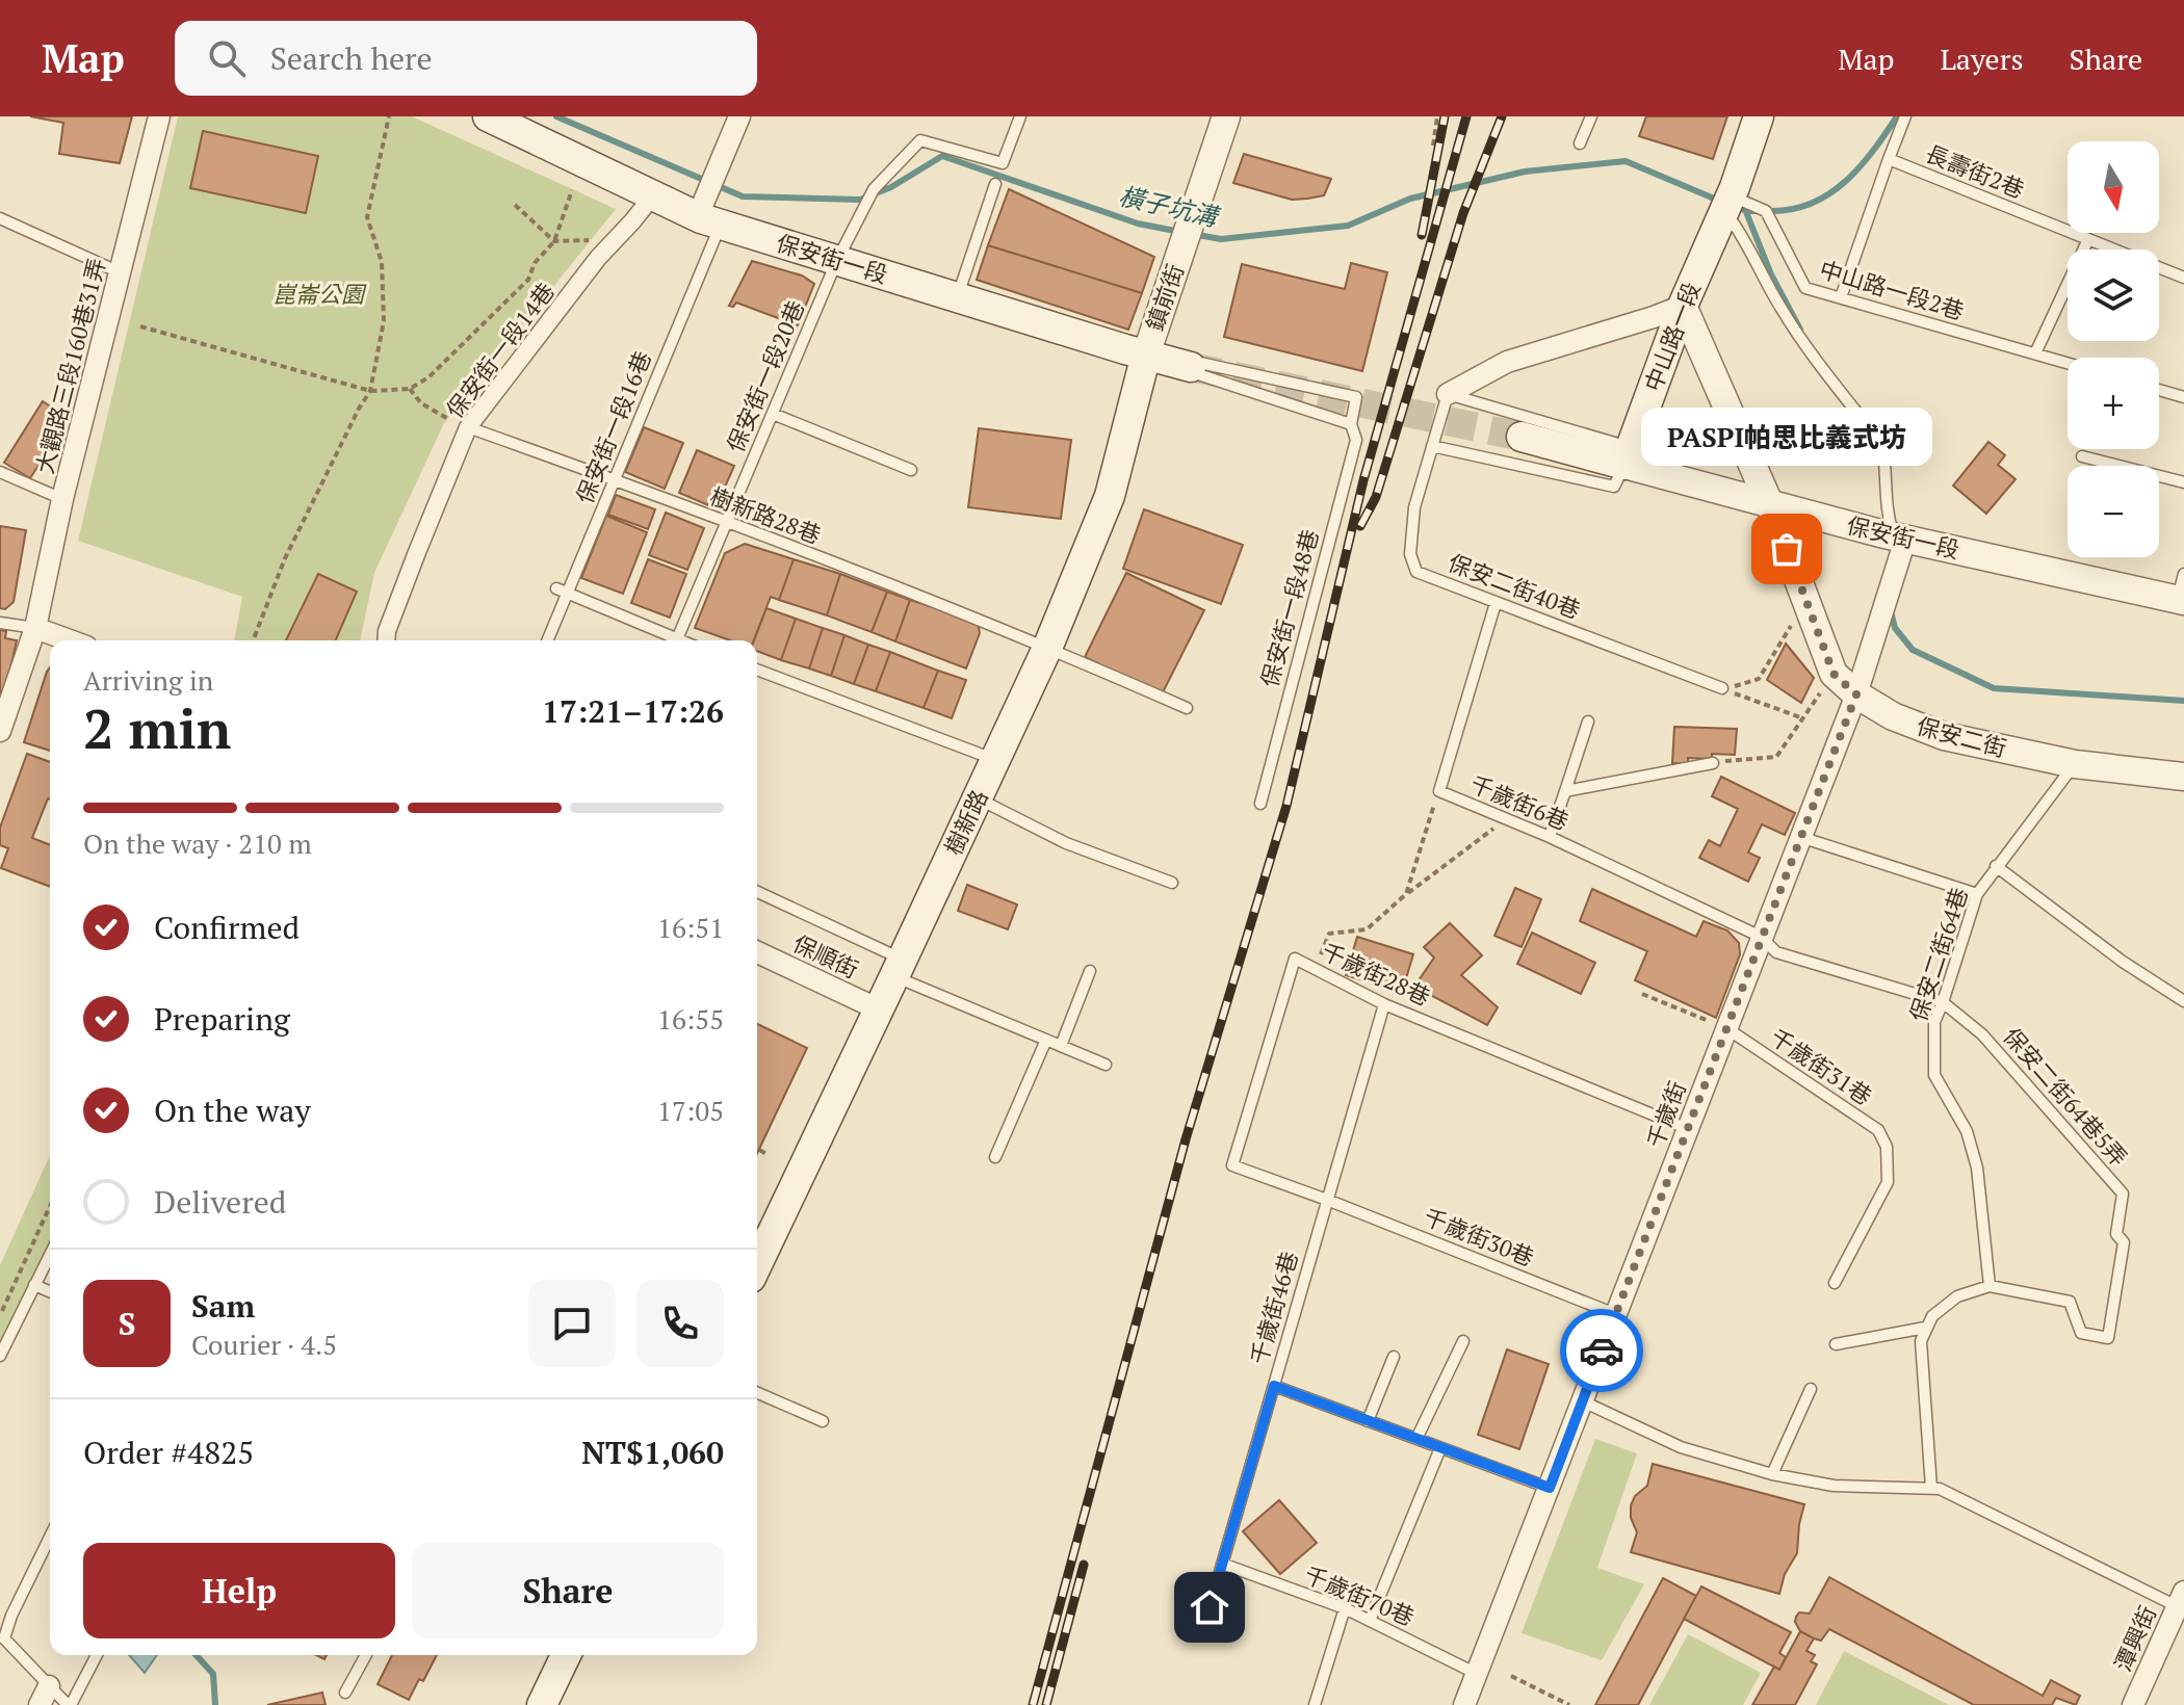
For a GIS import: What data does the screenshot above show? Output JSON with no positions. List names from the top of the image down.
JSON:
{
  "streets": {
    "main road": ["保安街一段", "中山路一段", "樹新路"],
    "street": [
      "鎮前街",
      "保安街一段14巷",
      "大觀路三段160巷31弄",
      "保安二街",
      "保順街",
      "千歲街",
      "潭興街"
    ],
    "lane": [
      "長壽街2巷",
      "中山路一段2巷",
      "保安街一段20巷",
      "保安街一段16巷",
      "樹新路28巷",
      "保安二街40巷",
      "保安街一段48巷",
      "千歲街6巷",
      "保安二街64巷",
      "千歲街28巷",
      "千歲街31巷",
      "保安二街64巷5弄",
      "千歲街30巷",
      "千歲街46巷",
      "千歲街70巷"
    ]
  },
  "crossings": [
    ["保安街一段", "鎮前街"],
    ["保安街一段", "中山路一段"],
    ["保安街一段", "保安街一段14巷"],
    ["保安街一段", "保安街一段20巷"],
    ["保安街一段", "保安街一段16巷"],
    ["保安街一段", "保安街一段48巷"],
    ["保安街一段", "保安二街"],
    ["保安街一段", "樹新路"],
    ["保安街一段", "千歲街"],
    ["中山路一段2巷", "中山路一段"],
    ["鎮前街", "樹新路"],
    ["中山路一段", "保安二街"],
    ["保安街一段14巷", "樹新路28巷"],
    ["保安街一段20巷", "樹新路28巷"],
    ["保安街一段16巷", "樹新路28巷"],
    ["樹新路28巷", "樹新路"],
    ["保安二街40巷", "千歲街6巷"],
    ["保安二街", "保安二街64巷"],
    ["保安二街", "千歲街"],
    ["千歲街6巷", "保安二街64巷"],
    ["千歲街6巷", "保安二街64巷5弄"],
    ["千歲街6巷", "千歲街"],
    ["樹新路", "保順街"],
    ["保安二街64巷", "保安二街64巷5弄"],
    ["千歲街28巷", "千歲街"],
    ["千歲街28巷", "千歲街30巷"],
    ["千歲街28巷", "千歲街46巷"],
    ["千歲街31巷", "千歲街"],
    ["千歲街", "千歲街30巷"],
    ["千歲街", "千歲街46巷"],
    ["千歲街", "千歲街70巷"],
    ["千歲街30巷", "千歲街46巷"]
  ],
  "water": ["橫子坑溝"],
  "parks": ["崑崙公園"],
  "places": ["PASPI帕思比義式坊"],
  "north": "bottom",
  "page": {
    "header": "Map",
    "search": "Search here",
    "nav": ["Map", "Layers", "Share"],
    "map_buttons": ["+", "−"],
    "bubble": "PASPI帕思比義式坊",
    "heading": ["2 min", "Arriving in", "17:21–17:26"],
    "panel": [
      "Sam",
      "Courier · 4.5",
      "Order #4825",
      "NT$1,060"
    ],
    "bar": "On the way · 210 m",
    "list": [
      ["Confirmed", "16:51"],
      ["Preparing", "16:55"],
      ["On the way", "17:05"],
      "Delivered"
    ],
    "round": "S",
    "buttons": ["Help", "Share"]
  }
}
